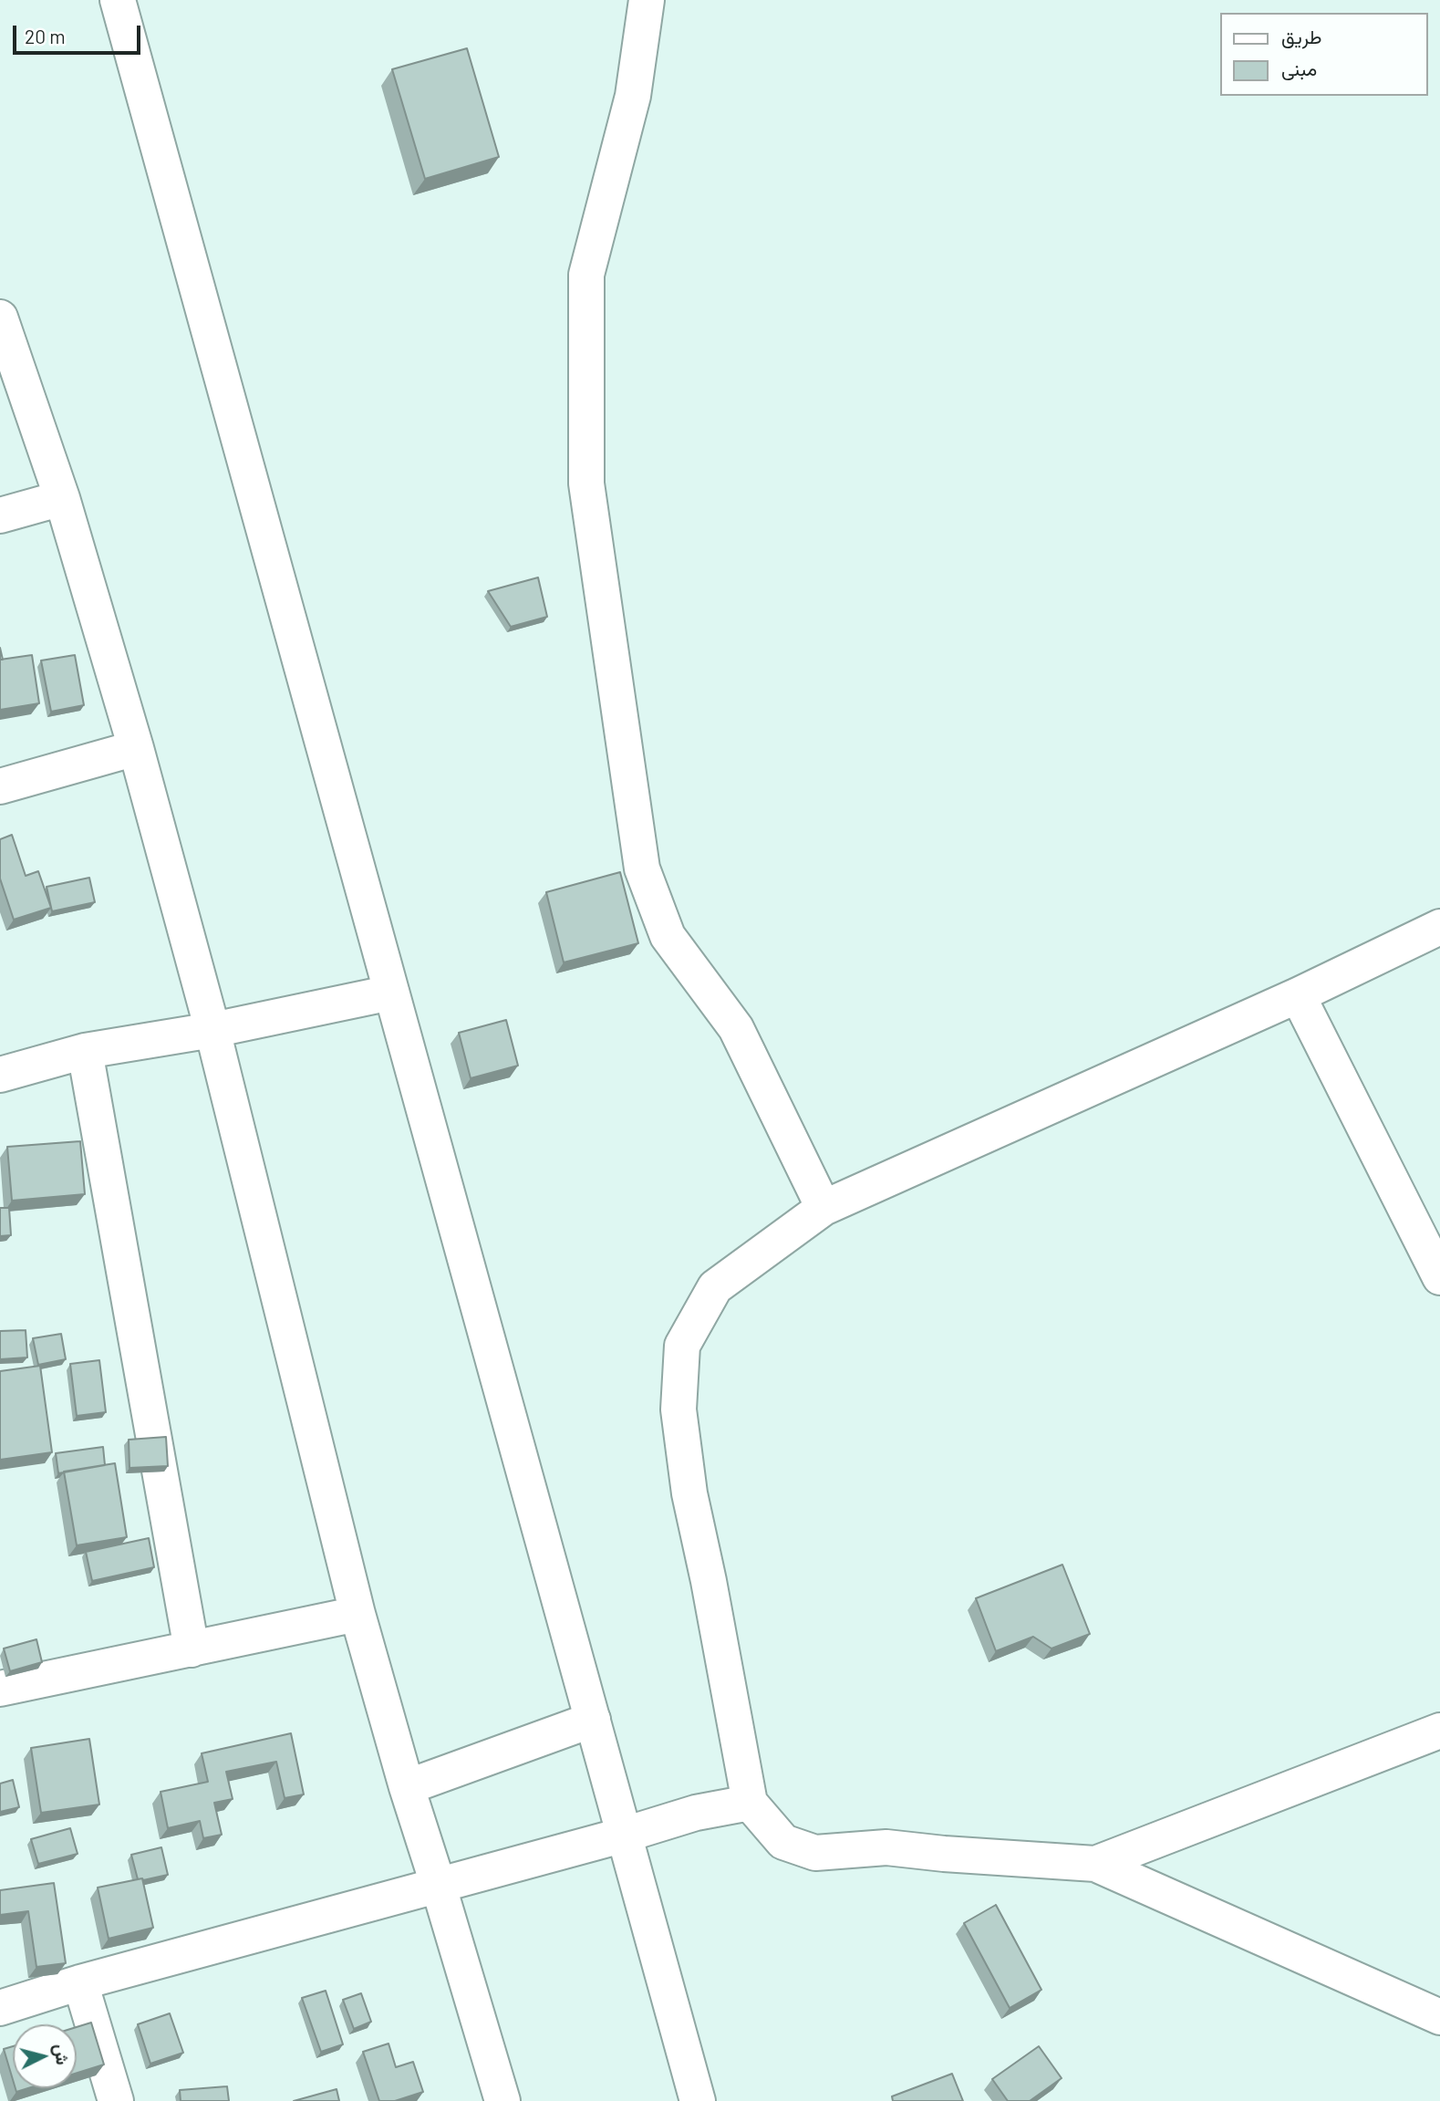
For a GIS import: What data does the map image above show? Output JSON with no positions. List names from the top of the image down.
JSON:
{
  "legend": ["طريق", "مبنى"],
  "scale_bar": "20 m",
  "north": "right"
}
